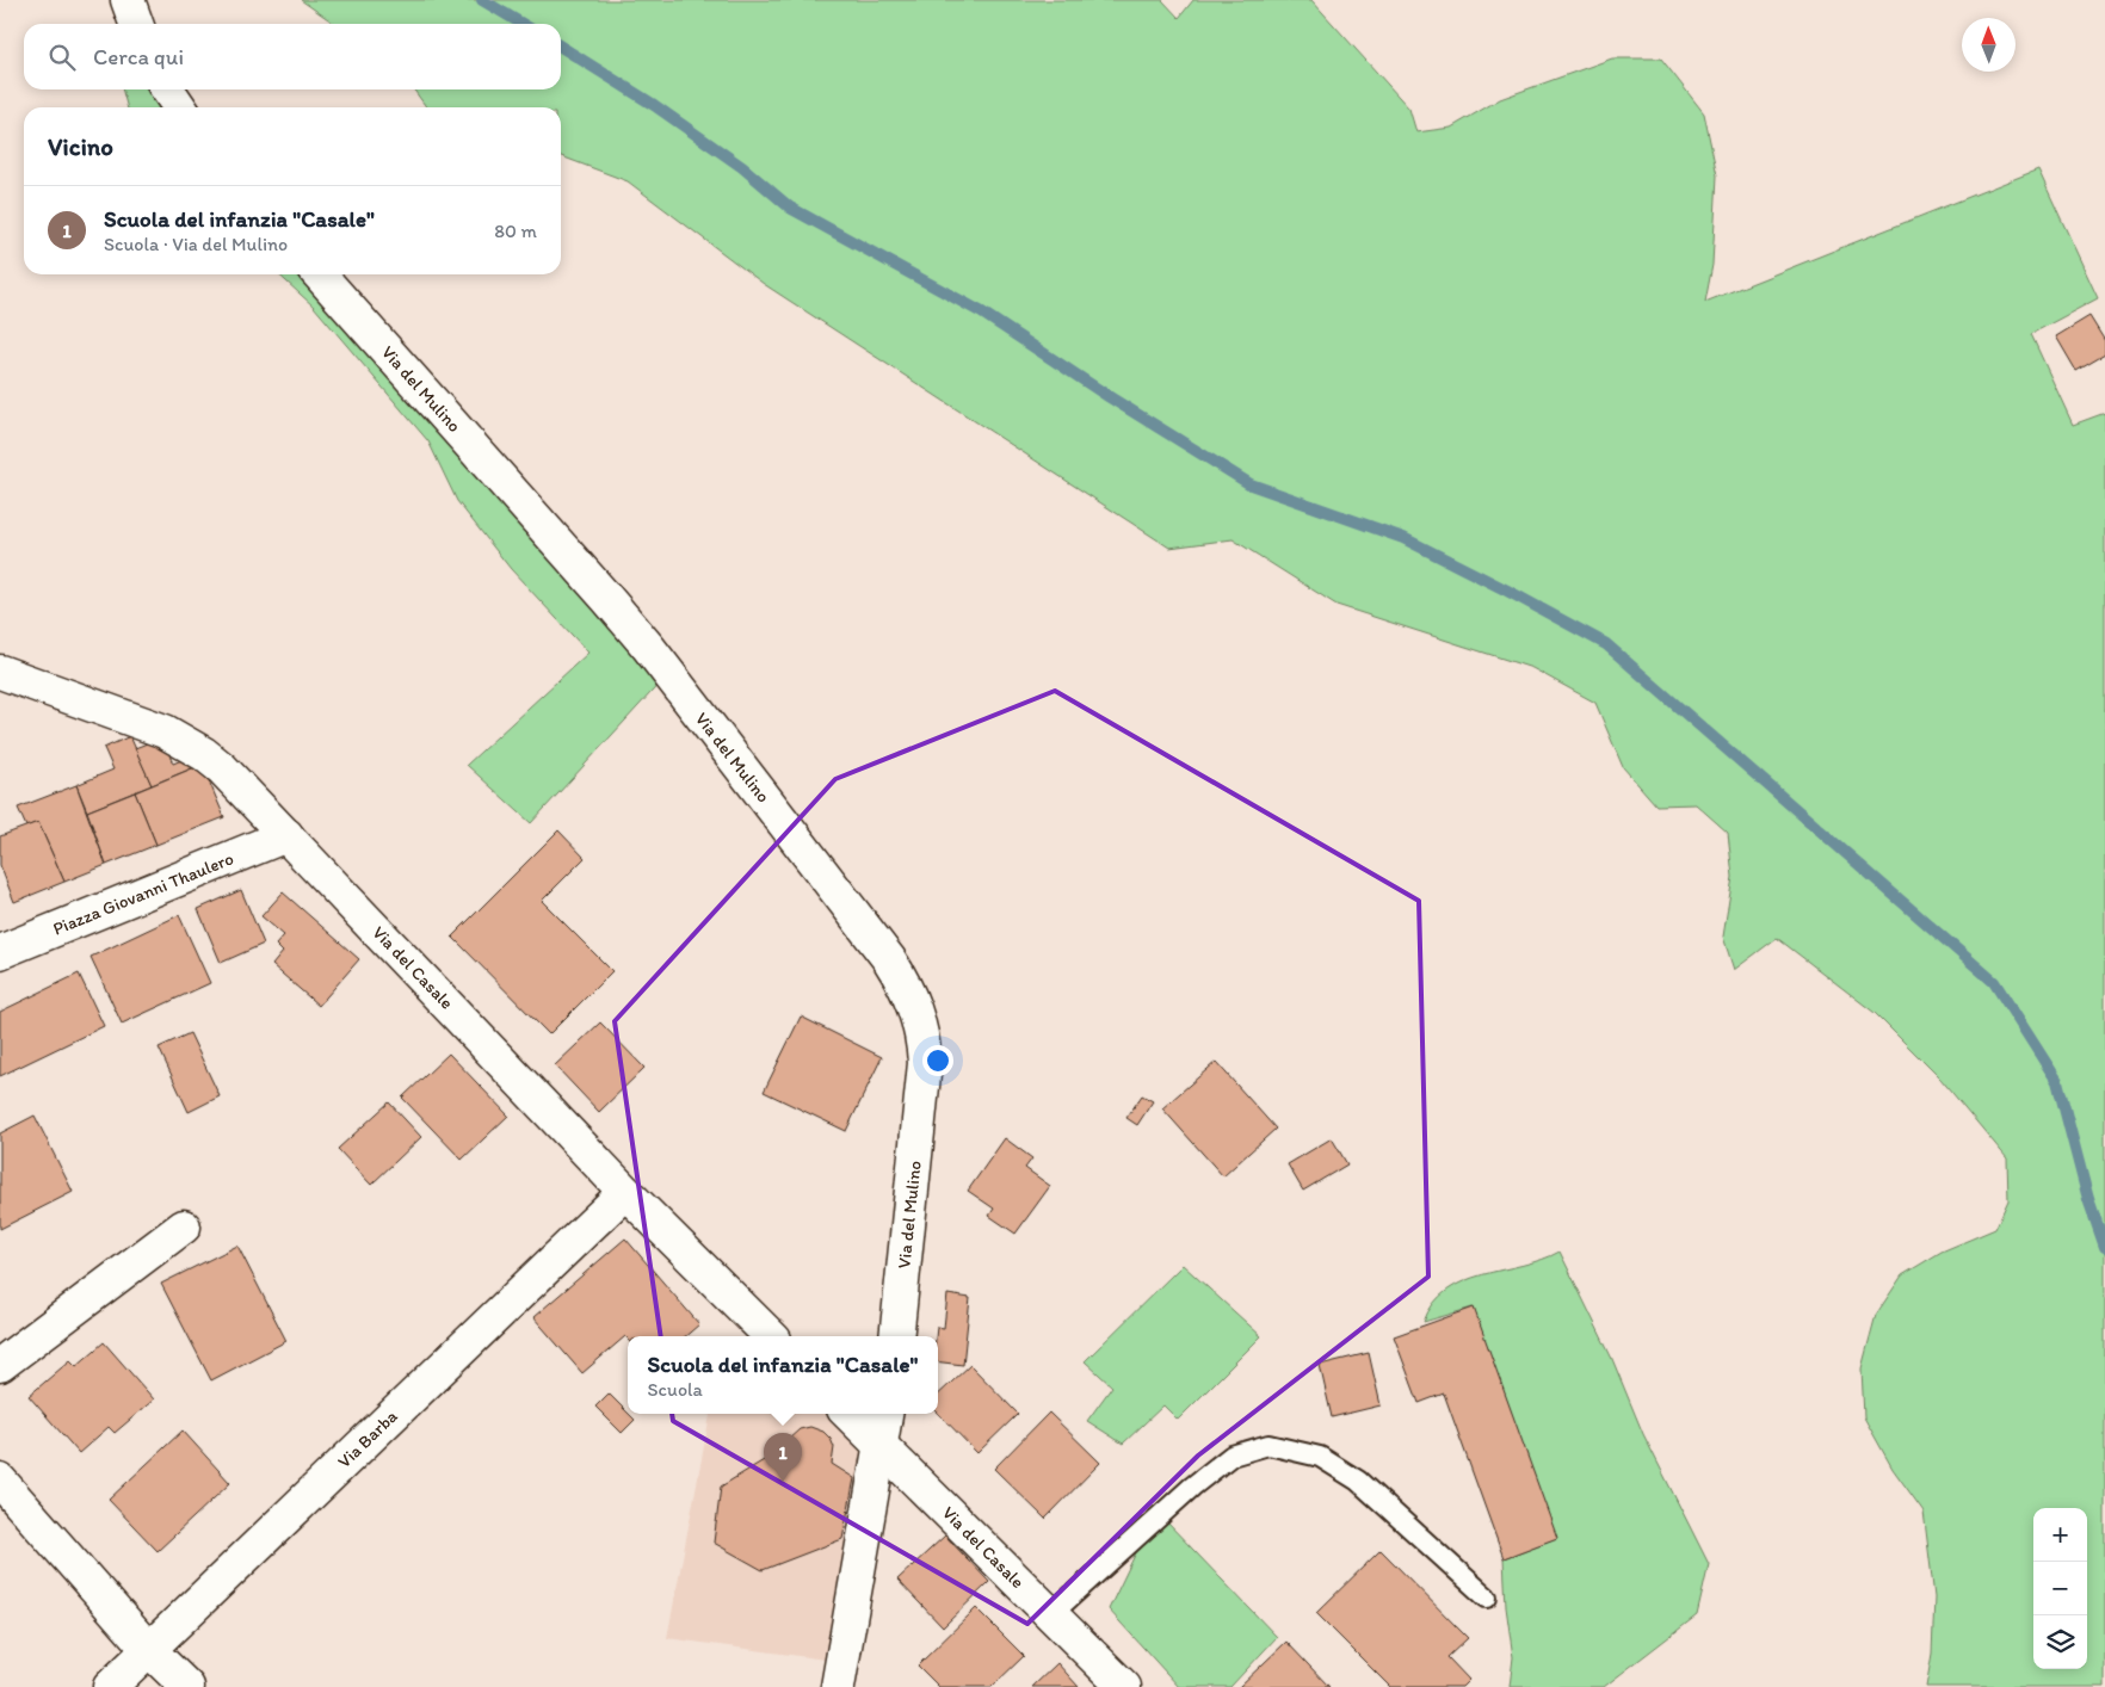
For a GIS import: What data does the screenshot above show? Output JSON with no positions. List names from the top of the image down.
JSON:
{
  "streets": {
    "street": [
      "Via del Mulino",
      "Piazza Giovanni Thaulero",
      "Via del Casale",
      "Via Barba"
    ]
  },
  "crossings": [
    ["Piazza Giovanni Thaulero", "Via del Casale"],
    ["Via del Casale", "Via Barba"]
  ],
  "north": "top",
  "page": {
    "search": "Cerca qui",
    "heading": "Vicino",
    "list": [
      {
        "mark": "1",
        "name": "Scuola del infanzia \"Casale\"",
        "note": "Scuola · Via del Mulino",
        "value": "80 m"
      }
    ],
    "popup": ["Scuola del infanzia \"Casale\"", "Scuola"],
    "pins": "1",
    "map_buttons": ["+", "−"]
  }
}
